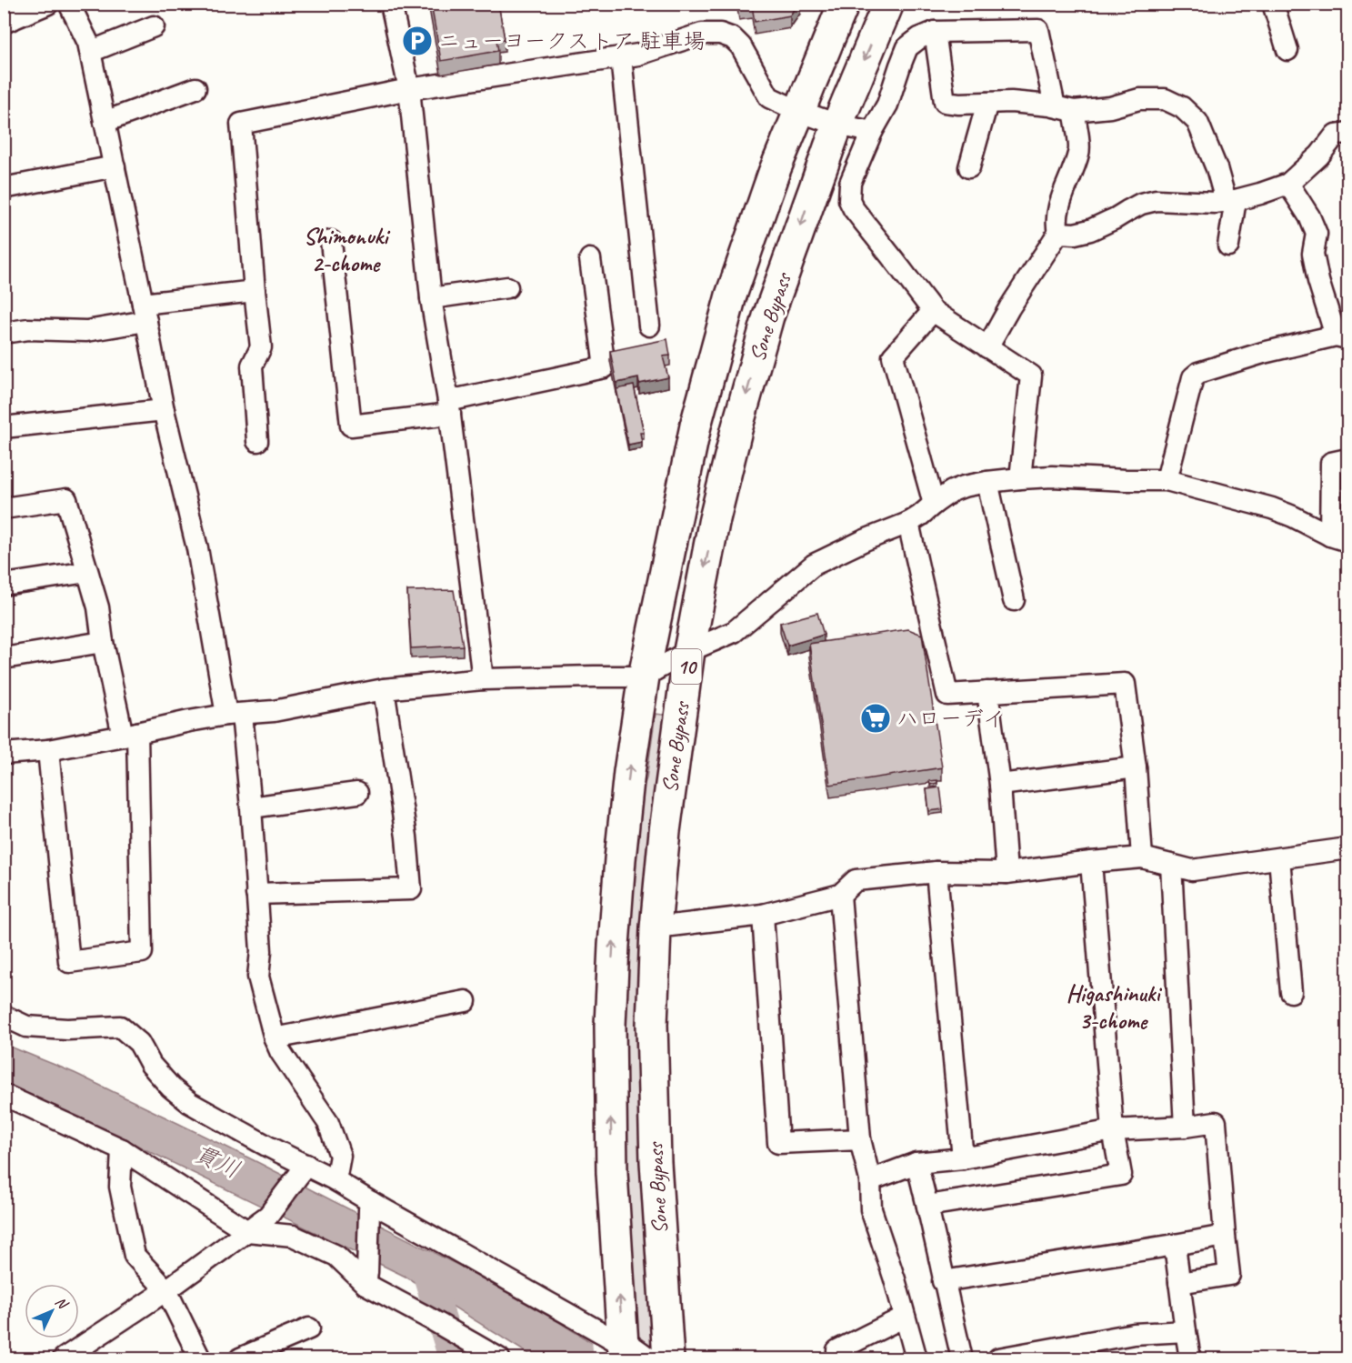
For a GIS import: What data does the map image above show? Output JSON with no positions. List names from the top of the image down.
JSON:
{
  "streets": {
    "highway": ["Sone Bypass", "10"]
  },
  "districts": ["Shimonuki 2-chome", "Higashinuki 3-chome"],
  "water": ["貫川"],
  "places": {
    "parking": ["ニューヨークストア 駐車場"],
    "supermarket": ["ハローデイ"]
  },
  "north": "top right"
}
